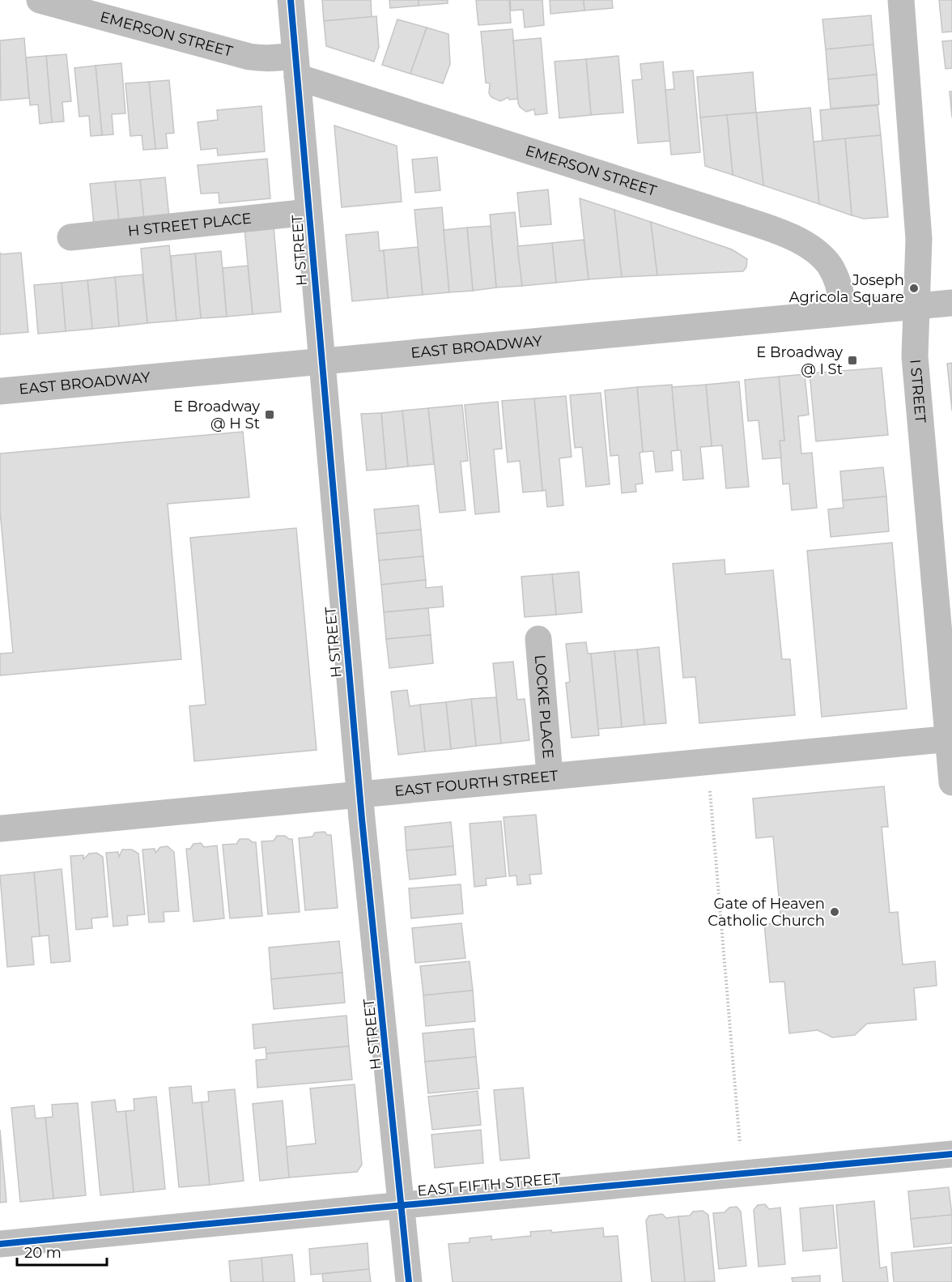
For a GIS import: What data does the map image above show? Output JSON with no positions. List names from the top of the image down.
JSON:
{
  "streets": {
    "street": [
      "EMERSON STREET",
      "H STREET PLACE",
      "H STREET",
      "EAST BROADWAY",
      "I STREET",
      "LOCKE PLACE",
      "EAST FOURTH STREET",
      "EAST FIFTH STREET"
    ]
  },
  "crossings": [
    ["EMERSON STREET", "H STREET"],
    ["EMERSON STREET", "EAST BROADWAY"],
    ["H STREET PLACE", "H STREET"],
    ["H STREET", "EAST BROADWAY"],
    ["H STREET", "EAST FOURTH STREET"],
    ["H STREET", "EAST FIFTH STREET"],
    ["EAST BROADWAY", "I STREET"],
    ["I STREET", "EAST FOURTH STREET"],
    ["LOCKE PLACE", "EAST FOURTH STREET"]
  ],
  "places": {
    "other": ["Joseph Agricola Square", "Gate of Heaven Catholic Church"],
    "transit": ["E Broadway @ I St", "E Broadway @ H St"]
  },
  "scale_bar": "20 m"
}
